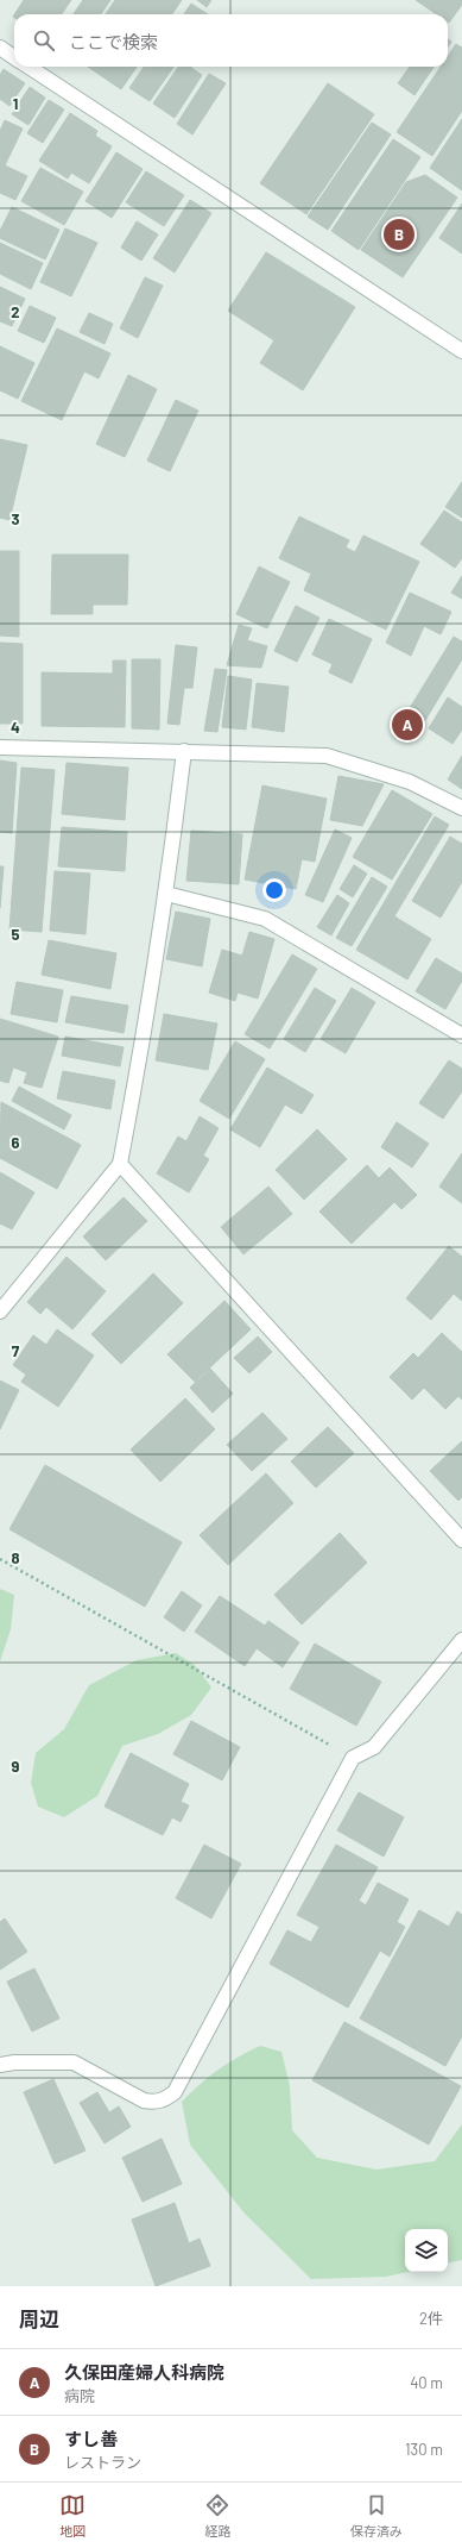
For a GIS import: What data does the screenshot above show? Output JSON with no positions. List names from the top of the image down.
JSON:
{
  "page": {
    "search": "ここで検索",
    "pins": ["B", "A"],
    "heading": ["周辺", "2件"],
    "list": [
      {
        "mark": "A",
        "name": "久保田産婦人科病院",
        "note": "病院",
        "value": "40 m"
      },
      {
        "mark": "B",
        "name": "すし善",
        "note": "レストラン",
        "value": "130 m"
      }
    ],
    "nav": ["地図", "経路", "保存済み"]
  },
  "grid": {
    "rows": [
      "1",
      "2",
      "3",
      "4",
      "5",
      "6",
      "7",
      "8",
      "9"
    ]
  }
}
